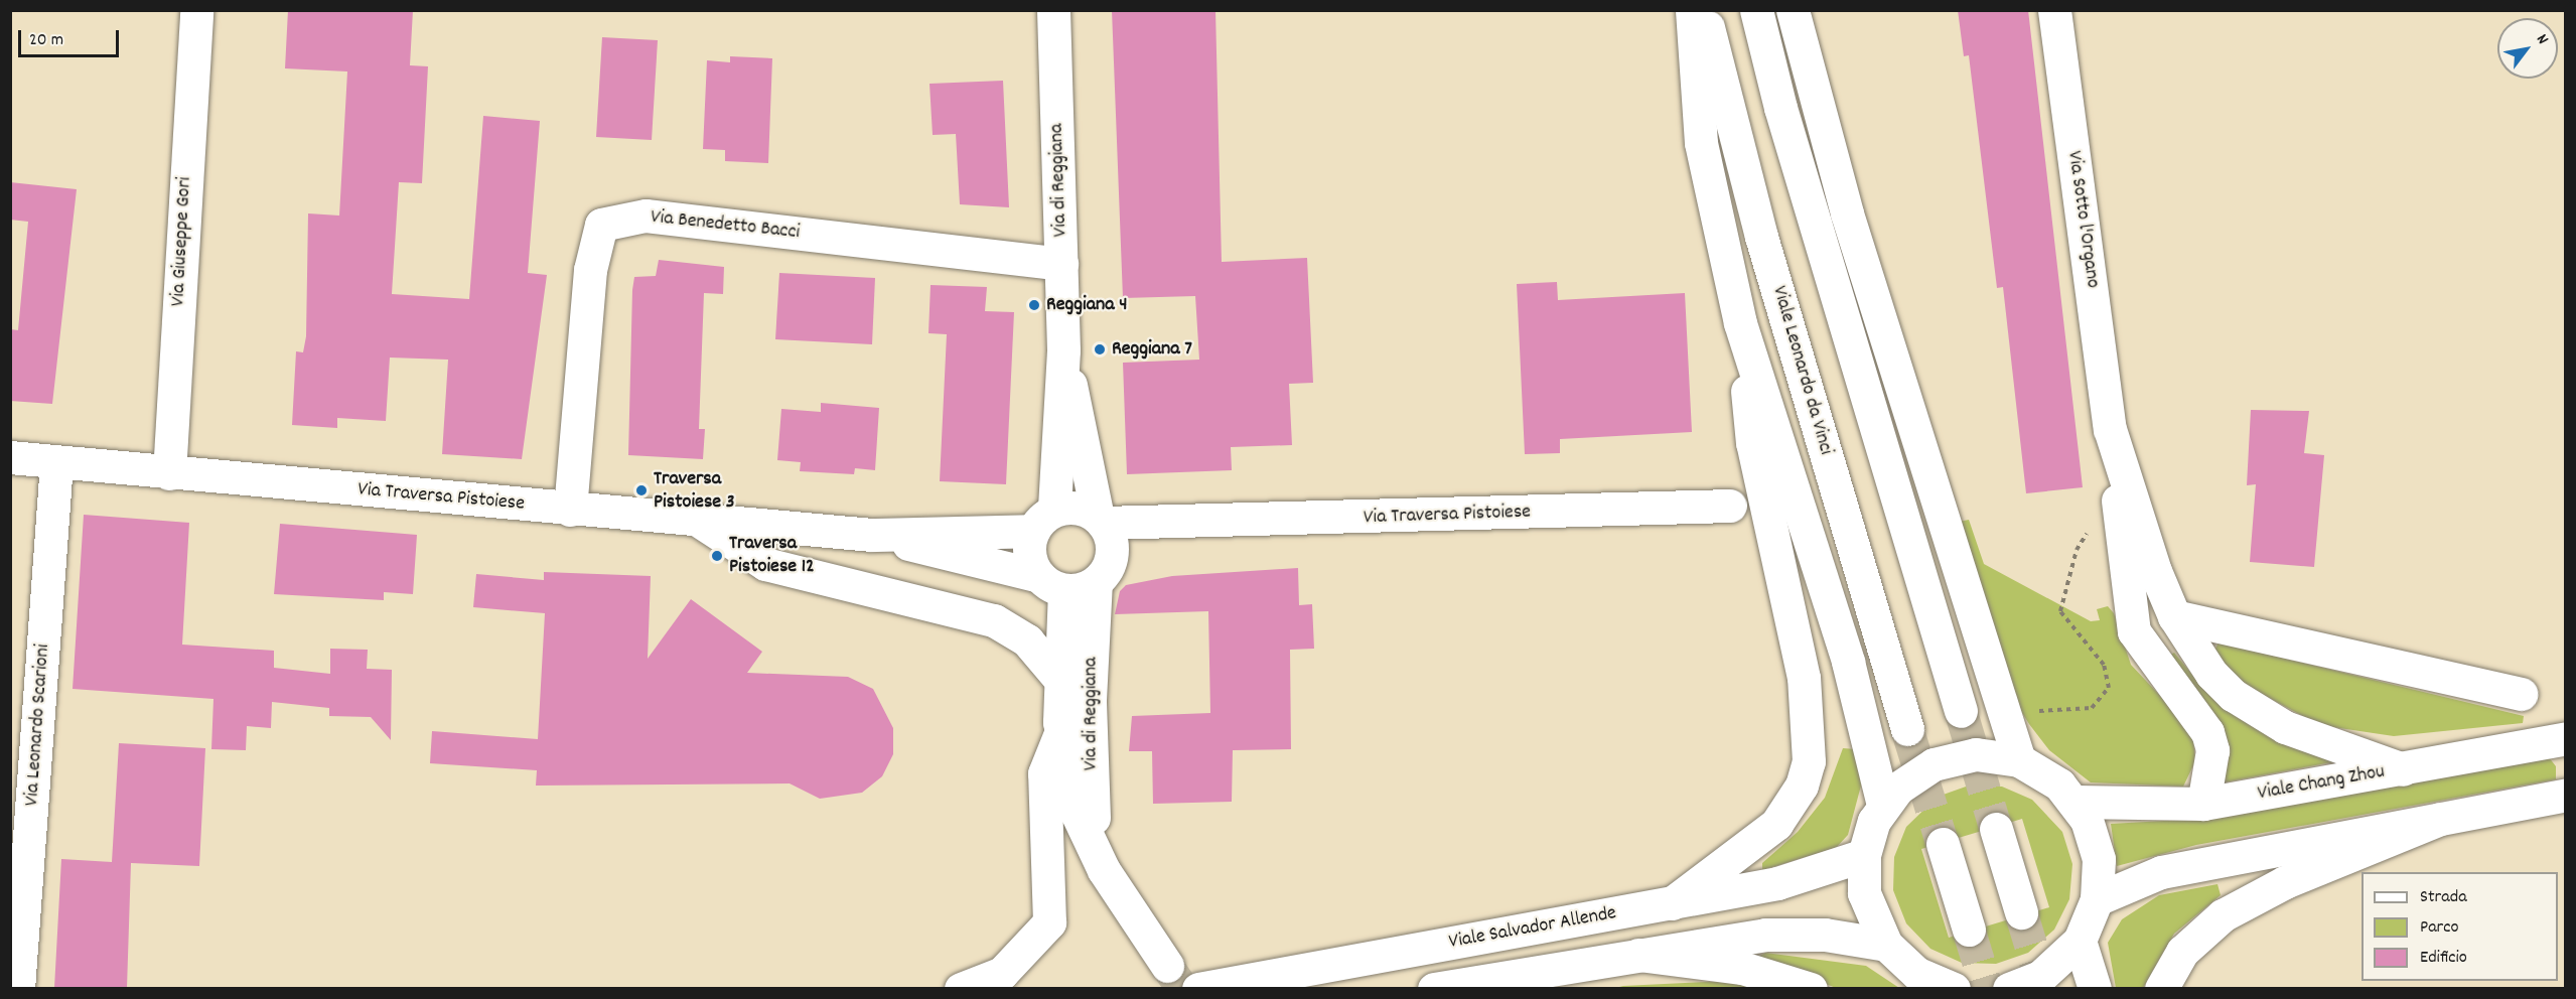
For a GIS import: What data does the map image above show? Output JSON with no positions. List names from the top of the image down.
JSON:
{
  "streets": {
    "main road": [
      "Via di Reggiana",
      "Via Sotto l'Organo",
      "Via Benedetto Bacci",
      "Via Giuseppe Gori",
      "Viale Leonardo da Vinci",
      "Via Traversa Pistoiese",
      "Via Leonardo Scarioni",
      "Viale Chang Zhou",
      "Viale Salvador Allende"
    ]
  },
  "crossings": [
    ["Via di Reggiana", "Via Benedetto Bacci"],
    ["Via di Reggiana", "Via Traversa Pistoiese"],
    ["Via Benedetto Bacci", "Via Traversa Pistoiese"],
    ["Via Giuseppe Gori", "Via Traversa Pistoiese"],
    ["Via Traversa Pistoiese", "Via Leonardo Scarioni"]
  ],
  "places": [
    "Reggiana 4",
    "Reggiana 7",
    "Traversa Pistoiese 3",
    "Traversa Pistoiese 12"
  ],
  "legend": ["Strada", "Parco", "Edificio"],
  "scale_bar": "20 m",
  "north": "top right"
}
